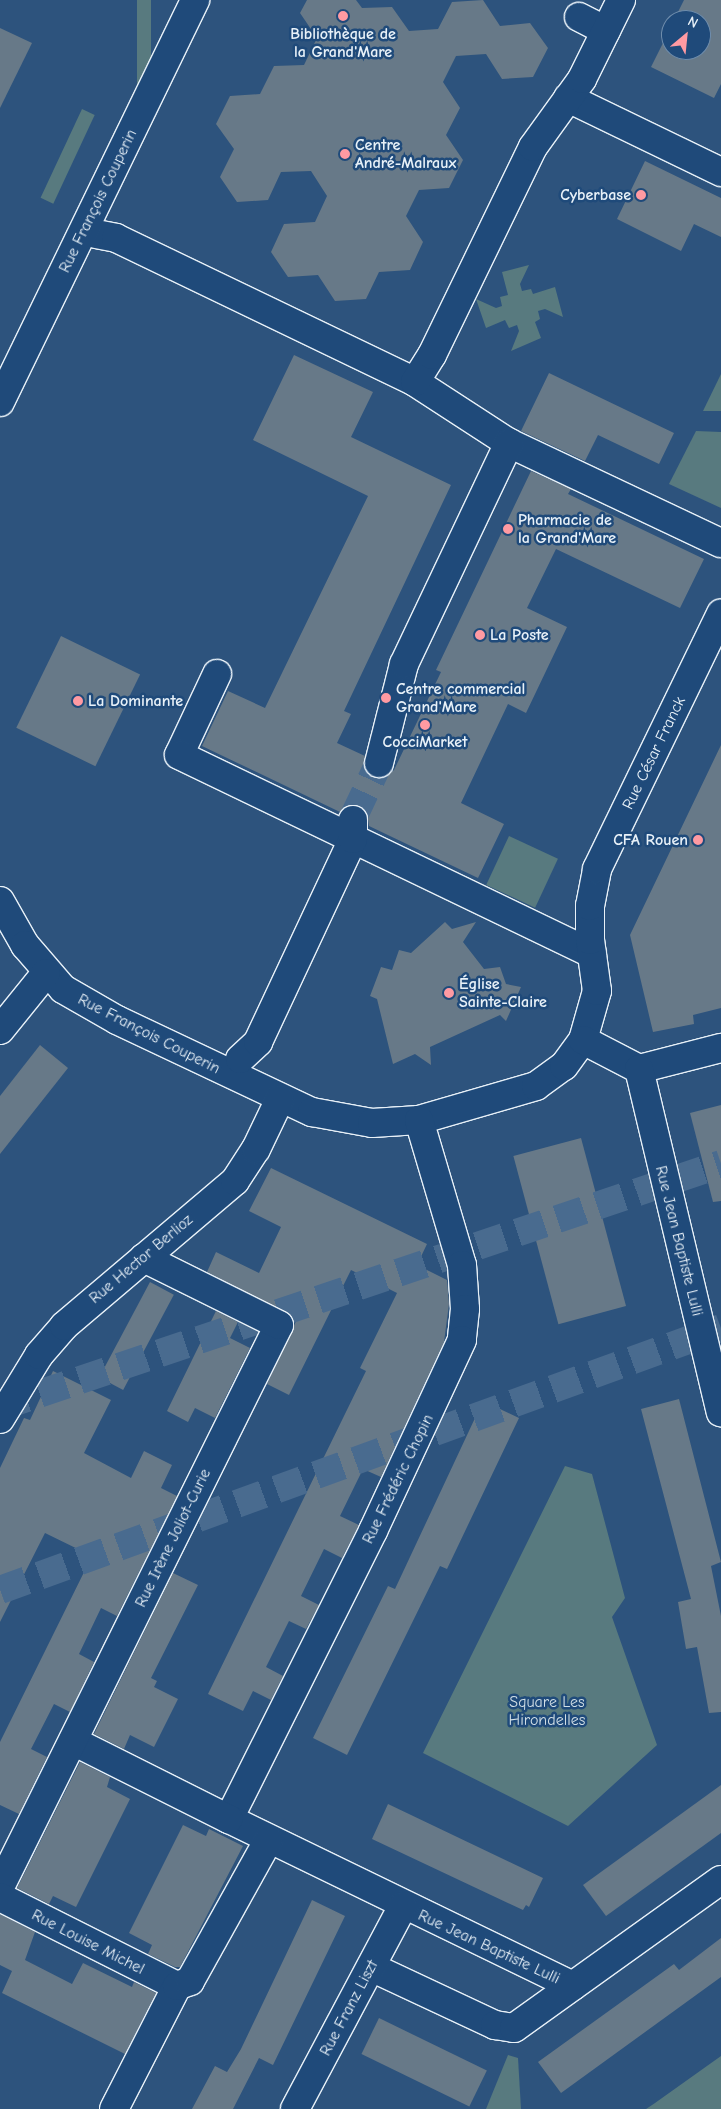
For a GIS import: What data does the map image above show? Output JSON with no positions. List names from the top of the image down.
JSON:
{
  "streets": {
    "street": [
      "Rue François Couperin",
      "Rue César Franck",
      "Rue Jean Baptiste Lulli",
      "Rue Hector Berlioz",
      "Rue Frédéric Chopin",
      "Rue Irène Joliot-Curie",
      "Rue Louise Michel",
      "Rue Franz Liszt"
    ]
  },
  "crossings": [
    ["Rue François Couperin", "Rue César Franck"],
    ["Rue François Couperin", "Rue Hector Berlioz"],
    ["Rue François Couperin", "Rue Frédéric Chopin"],
    ["Rue Jean Baptiste Lulli", "Rue Franz Liszt"],
    ["Rue Hector Berlioz", "Rue Irène Joliot-Curie"]
  ],
  "parks": ["Square Les Hirondelles"],
  "places": [
    "Bibliothèque de la Grand'Mare",
    "Centre André-Malraux",
    "Cyberbase",
    "Pharmacie de la Grand'Mare",
    "La Poste",
    "Centre commercial Grand'Mare",
    "La Dominante",
    "CocciMarket",
    "CFA Rouen",
    "Église Sainte-Claire"
  ],
  "north": "top right"
}
